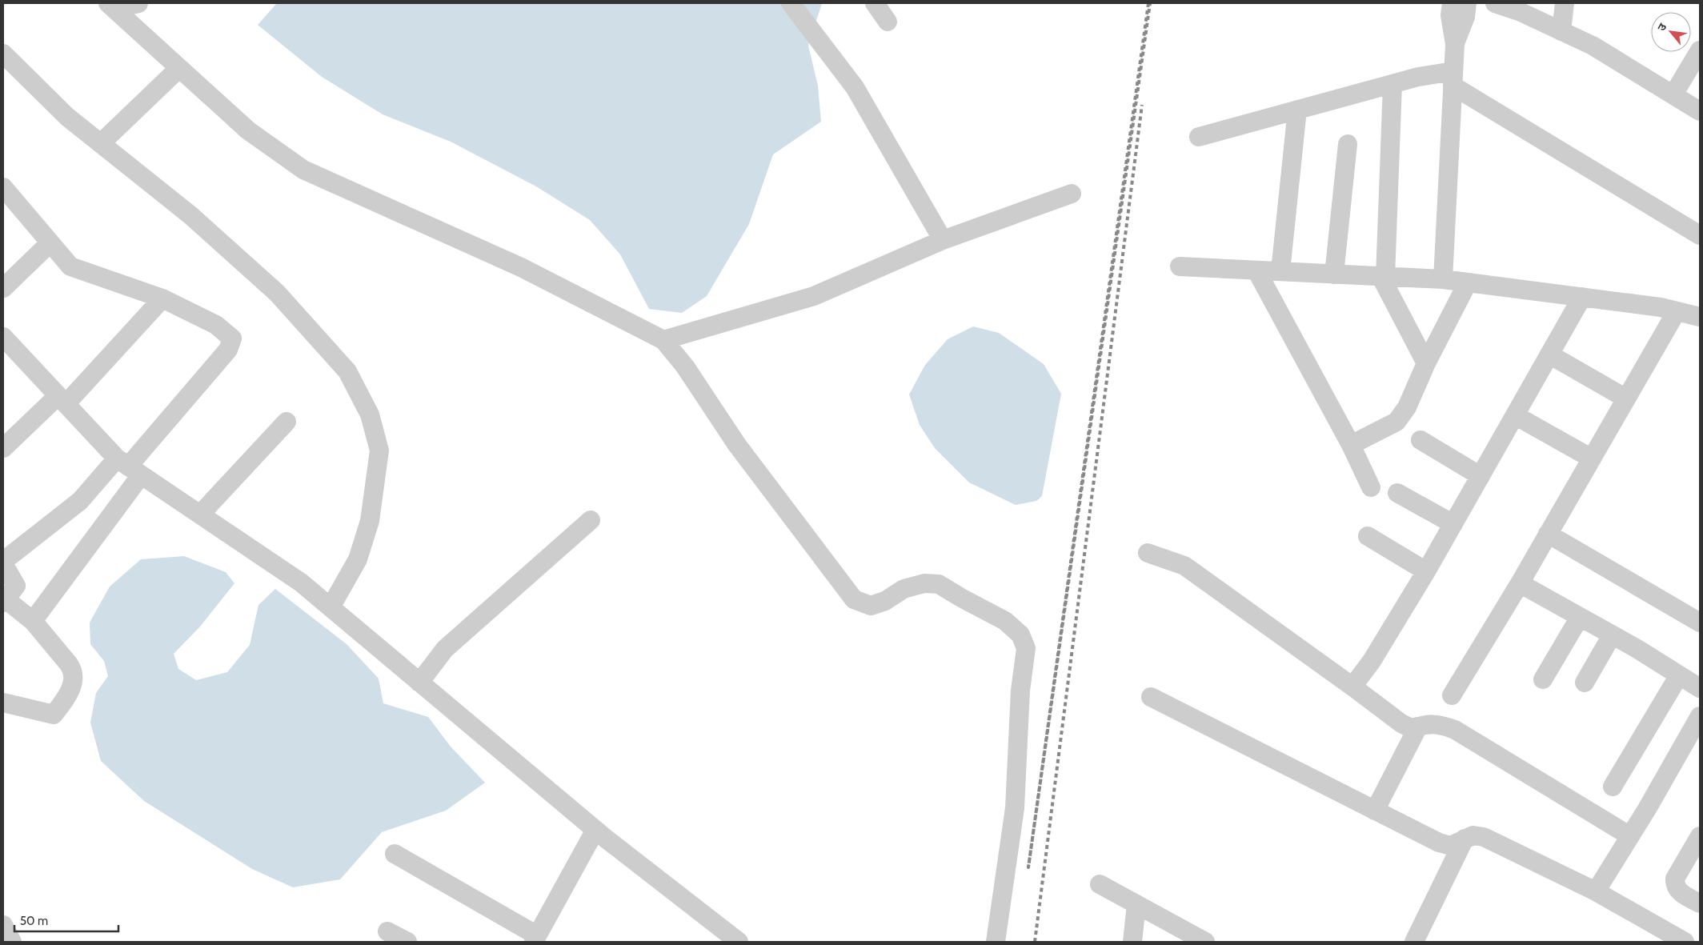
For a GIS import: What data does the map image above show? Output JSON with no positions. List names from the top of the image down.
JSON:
{
  "scale_bar": "50 m",
  "north": "top left"
}
